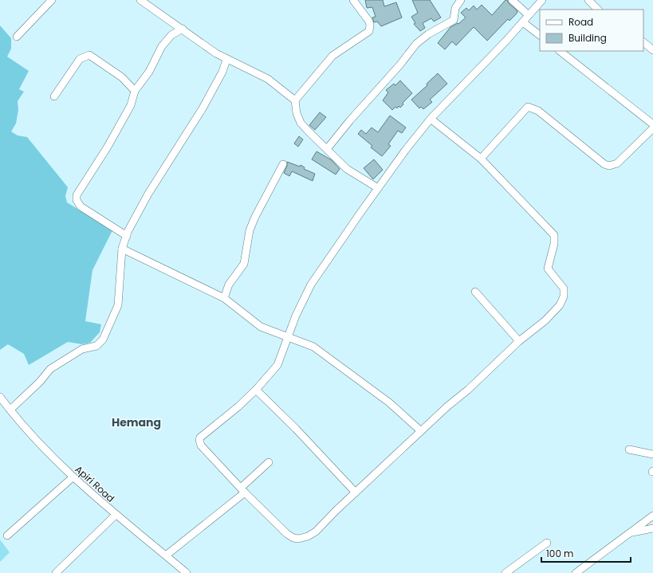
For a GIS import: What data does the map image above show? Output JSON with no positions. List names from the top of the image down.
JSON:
{
  "streets": {
    "street": ["Apiri Road"]
  },
  "districts": ["Hemang"],
  "legend": ["Road", "Building"],
  "scale_bar": "100 m"
}
